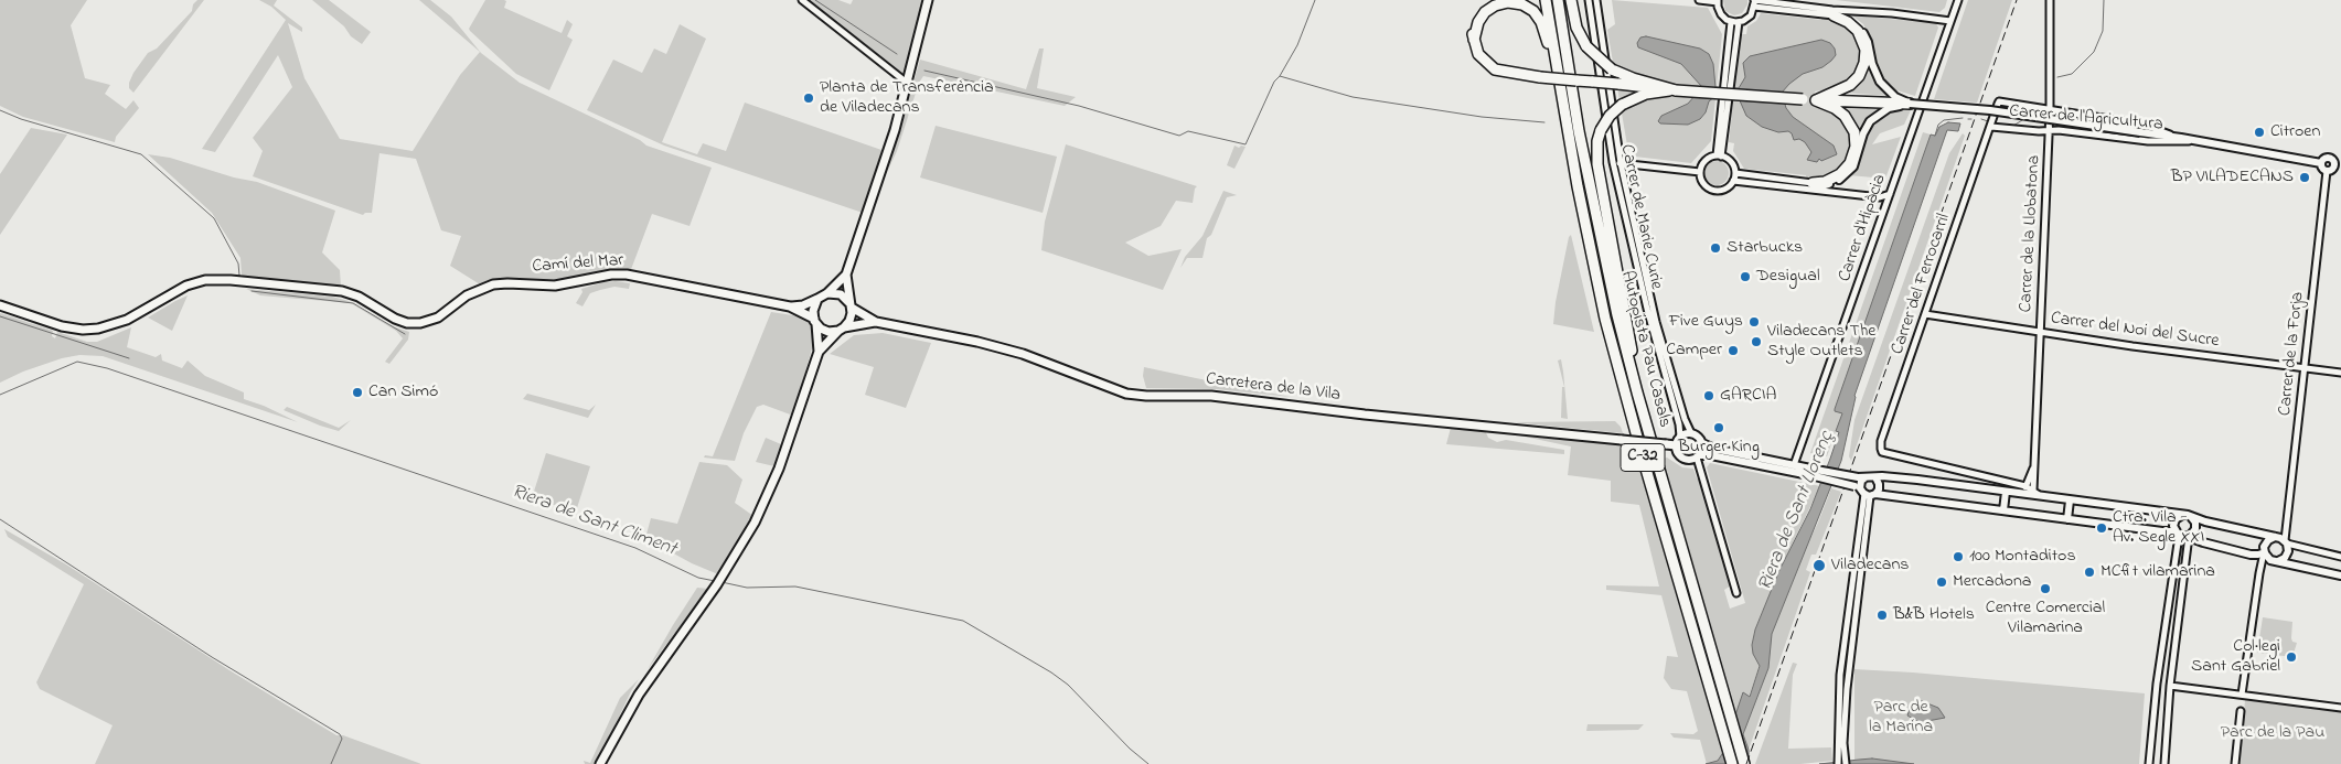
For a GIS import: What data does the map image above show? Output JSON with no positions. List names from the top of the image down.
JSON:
{
  "streets": {
    "highway": ["Autopista Pau Casals", "C-32"],
    "main road": ["Camí del Mar", "Carretera de la Vila"],
    "street": [
      "Carrer de l'Agricultura",
      "Carrer de Marie Curie",
      "Carrer d'Hipàcia",
      "Carrer de la Llobatona",
      "Carrer del Ferrocarril",
      "Carrer del Noi del Sucre",
      "Carrer de la Forja"
    ]
  },
  "crossings": [
    ["Carrer de l'Agricultura", "Carrer de la Llobatona"],
    ["Carrer de l'Agricultura", "Carrer del Ferrocarril"],
    ["Carrer de l'Agricultura", "Carrer de la Forja"],
    ["Carrer de Marie Curie", "Carretera de la Vila"],
    ["Carrer de la Llobatona", "Carrer del Ferrocarril"],
    ["Carrer de la Llobatona", "Carrer del Noi del Sucre"],
    ["Carrer del Ferrocarril", "Carrer del Noi del Sucre"],
    ["Carrer del Noi del Sucre", "Carrer de la Forja"]
  ],
  "water": ["Riera de Sant Llorenç", "Riera de Sant Climent"],
  "parks": ["Parc de la Marina", "Parc de la Pau"],
  "places": [
    "Planta de Transferència de Viladecans",
    "Citroen",
    "BP VILADECANS",
    "Starbucks",
    "Desigual",
    "Five Guys",
    "Viladecans The Style Outlets",
    "Camper",
    "Can Simó",
    "GARCIA",
    "Burger King",
    "Ctra. Vila - Av. Segle XXI",
    "100 Montaditos",
    "Viladecans",
    "MCfit vilamarina",
    "Mercadona",
    "Centre Comercial Vilamarina",
    "B&B Hotels",
    "Col·legi Sant Gabriel"
  ]
}
